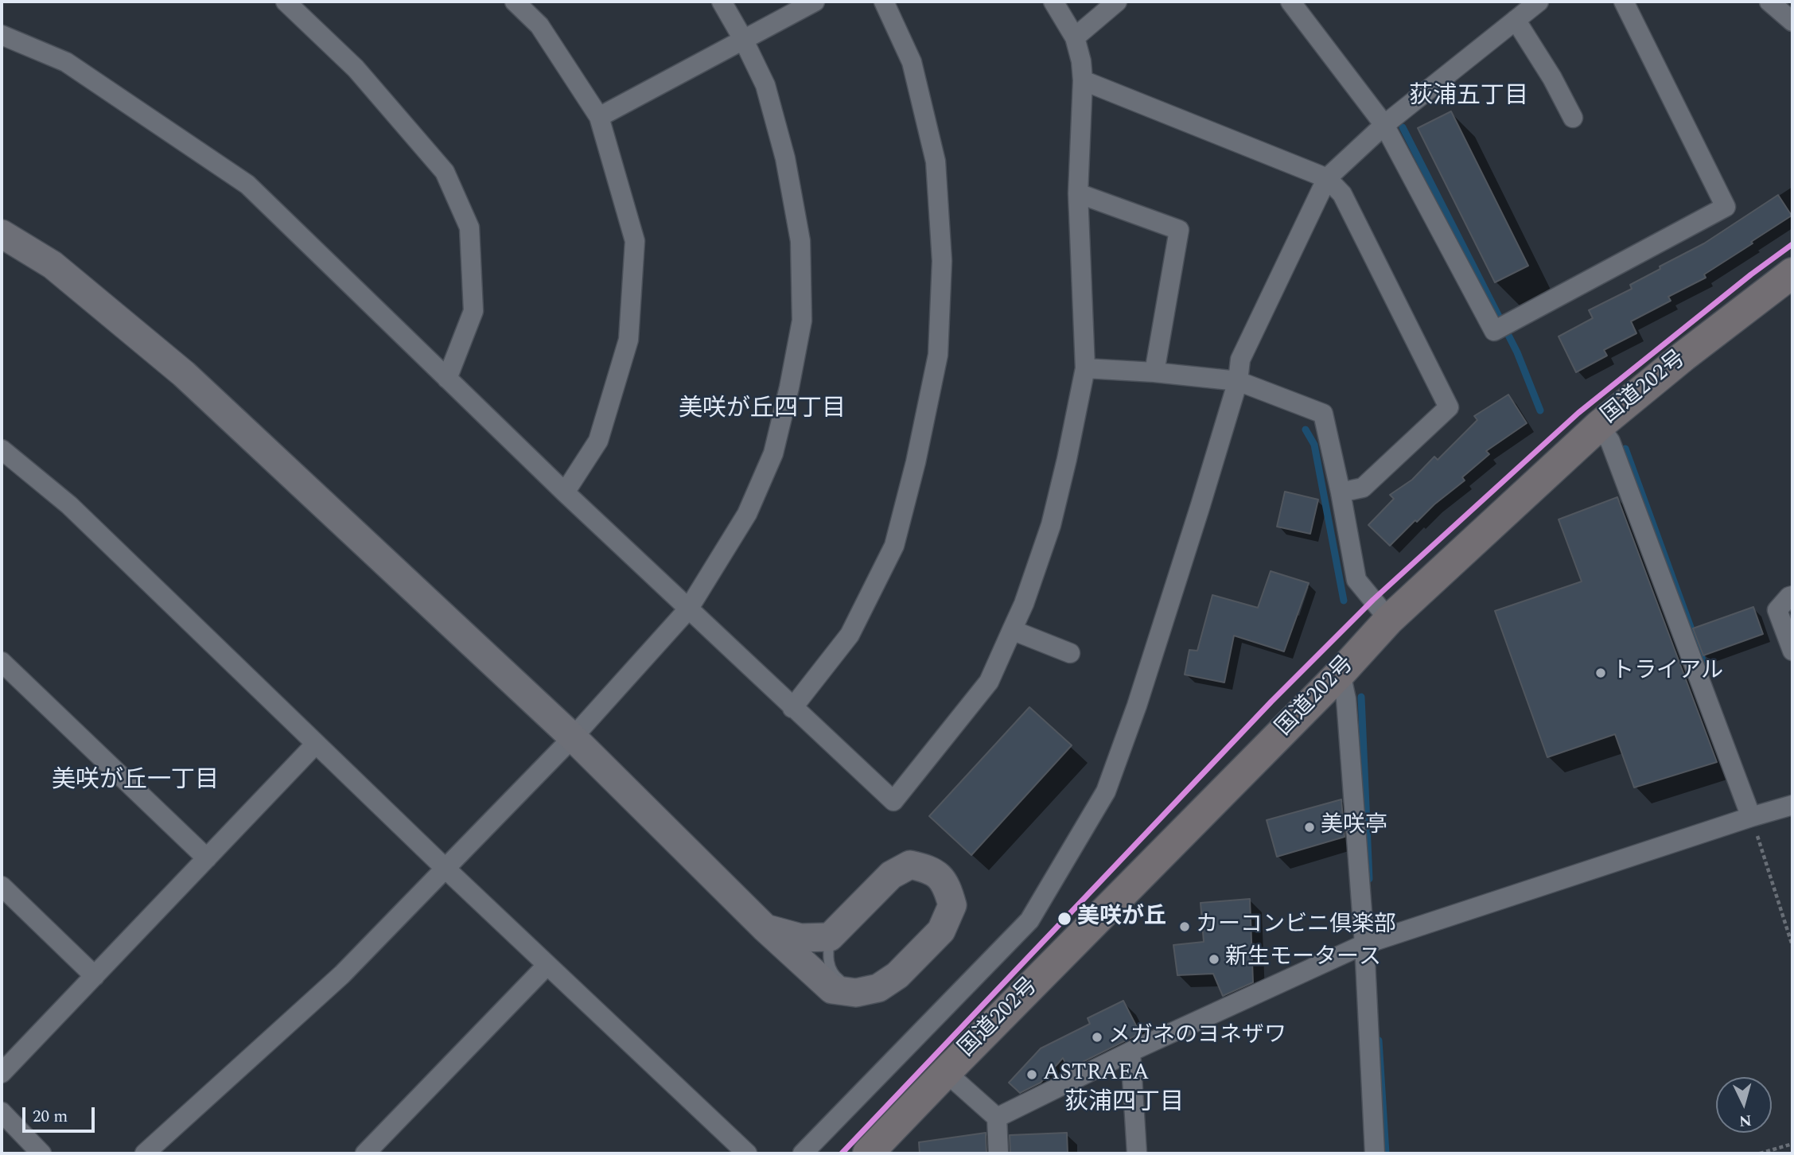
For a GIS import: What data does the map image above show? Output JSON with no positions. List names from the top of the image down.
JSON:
{
  "streets": {
    "highway": ["国道202号"]
  },
  "districts": [
    "荻浦五丁目",
    "美咲が丘四丁目",
    "美咲が丘一丁目",
    "荻浦四丁目"
  ],
  "places": [
    "トライアル",
    "美咲亭",
    "美咲が丘",
    "カーコンビニ倶楽部",
    "新生モータース",
    "メガネのヨネザワ",
    "ASTRAEA"
  ],
  "scale_bar": "20 m",
  "north": "bottom"
}
